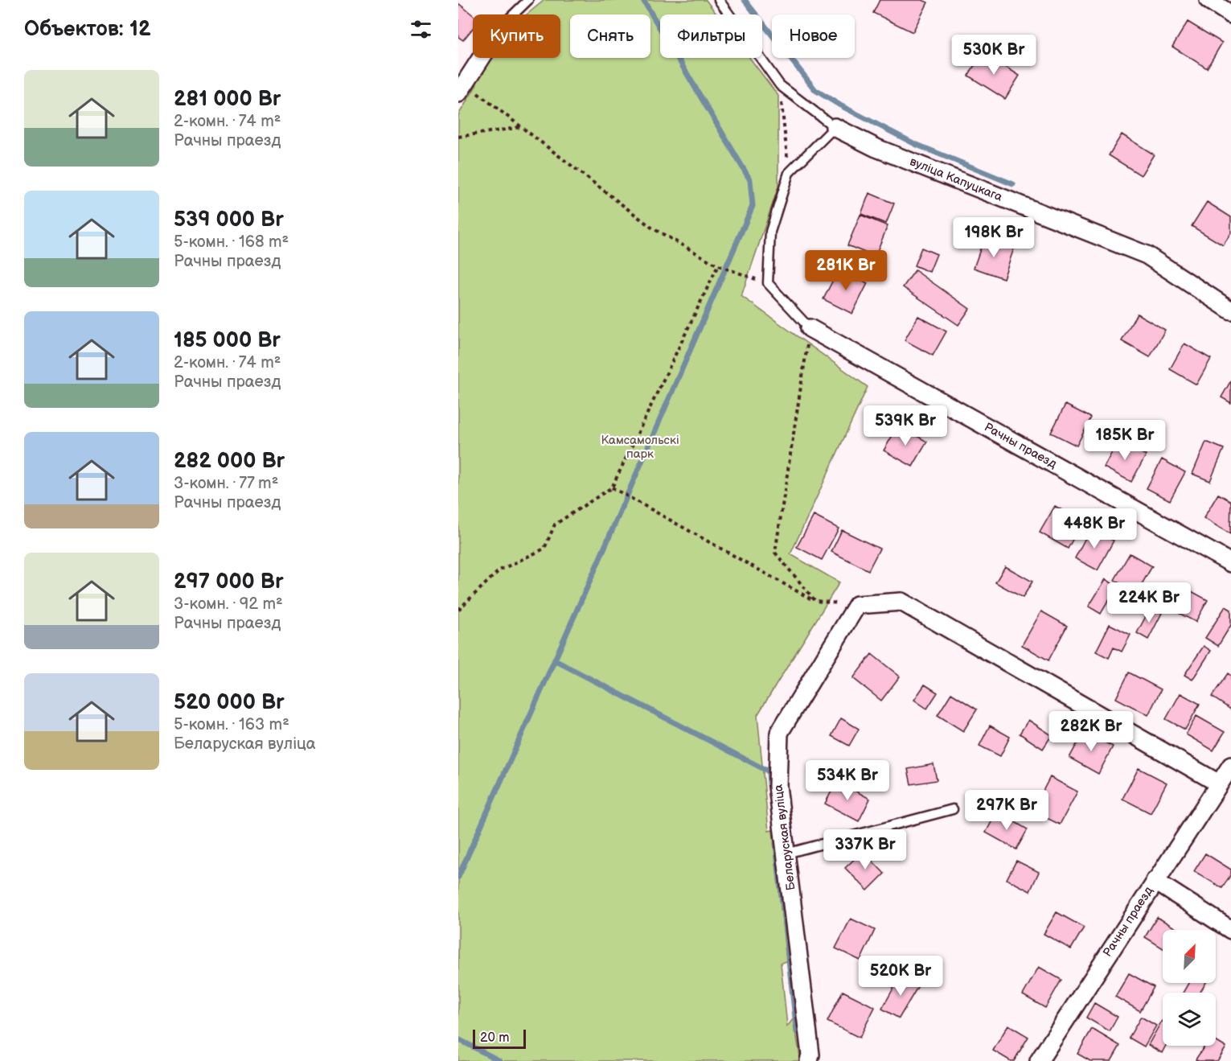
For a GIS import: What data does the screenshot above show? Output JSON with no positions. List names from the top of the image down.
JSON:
{
  "streets": {
    "street": ["вуліца Капуцкага", "Рачны праезд", "Беларуская вуліца"]
  },
  "parks": ["Камсамольскі парк"],
  "scale_bar": "20 m",
  "north": "top right",
  "page": {
    "heading": "Объектов: 12",
    "chip": [
      "Купить",
      "Снять",
      "Фильтры",
      "Новое"
    ],
    "price": [
      "530K Br",
      "198K Br",
      "281K Br",
      "539K Br",
      "185K Br",
      "448K Br",
      "224K Br",
      "282K Br",
      "534K Br",
      "297K Br",
      "337K Br",
      "520K Br"
    ],
    "list": [
      {
        "name": "281 000 Br",
        "note": "2-комн. · 74 m² · Рачны праезд"
      },
      {
        "name": "539 000 Br",
        "note": "5-комн. · 168 m² · Рачны праезд"
      },
      {
        "name": "185 000 Br",
        "note": "2-комн. · 74 m² · Рачны праезд"
      },
      {
        "name": "282 000 Br",
        "note": "3-комн. · 77 m² · Рачны праезд"
      },
      {
        "name": "297 000 Br",
        "note": "3-комн. · 92 m² · Рачны праезд"
      },
      {
        "name": "520 000 Br",
        "note": "5-комн. · 163 m² · Беларуская вуліца"
      }
    ],
    "scale": "20 m"
  }
}
